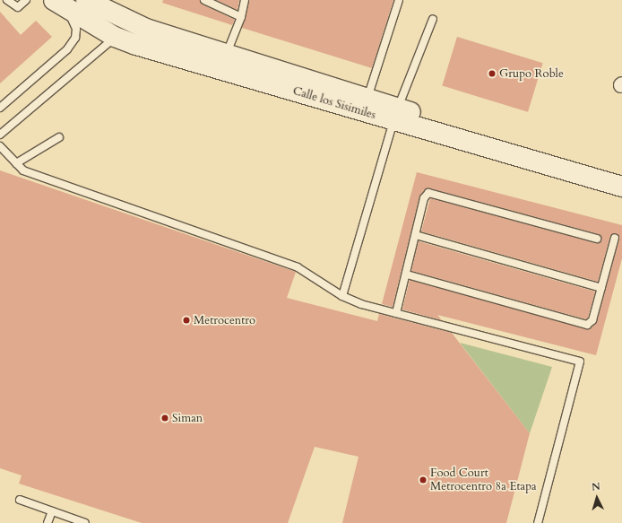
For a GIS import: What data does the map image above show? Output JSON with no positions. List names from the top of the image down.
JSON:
{
  "streets": {
    "main road": ["Calle los Sisimiles"]
  },
  "places": [
    "Grupo Roble",
    "Metrocentro",
    "Siman",
    "Food Court Metrocentro 8a Etapa"
  ],
  "north": "top"
}
